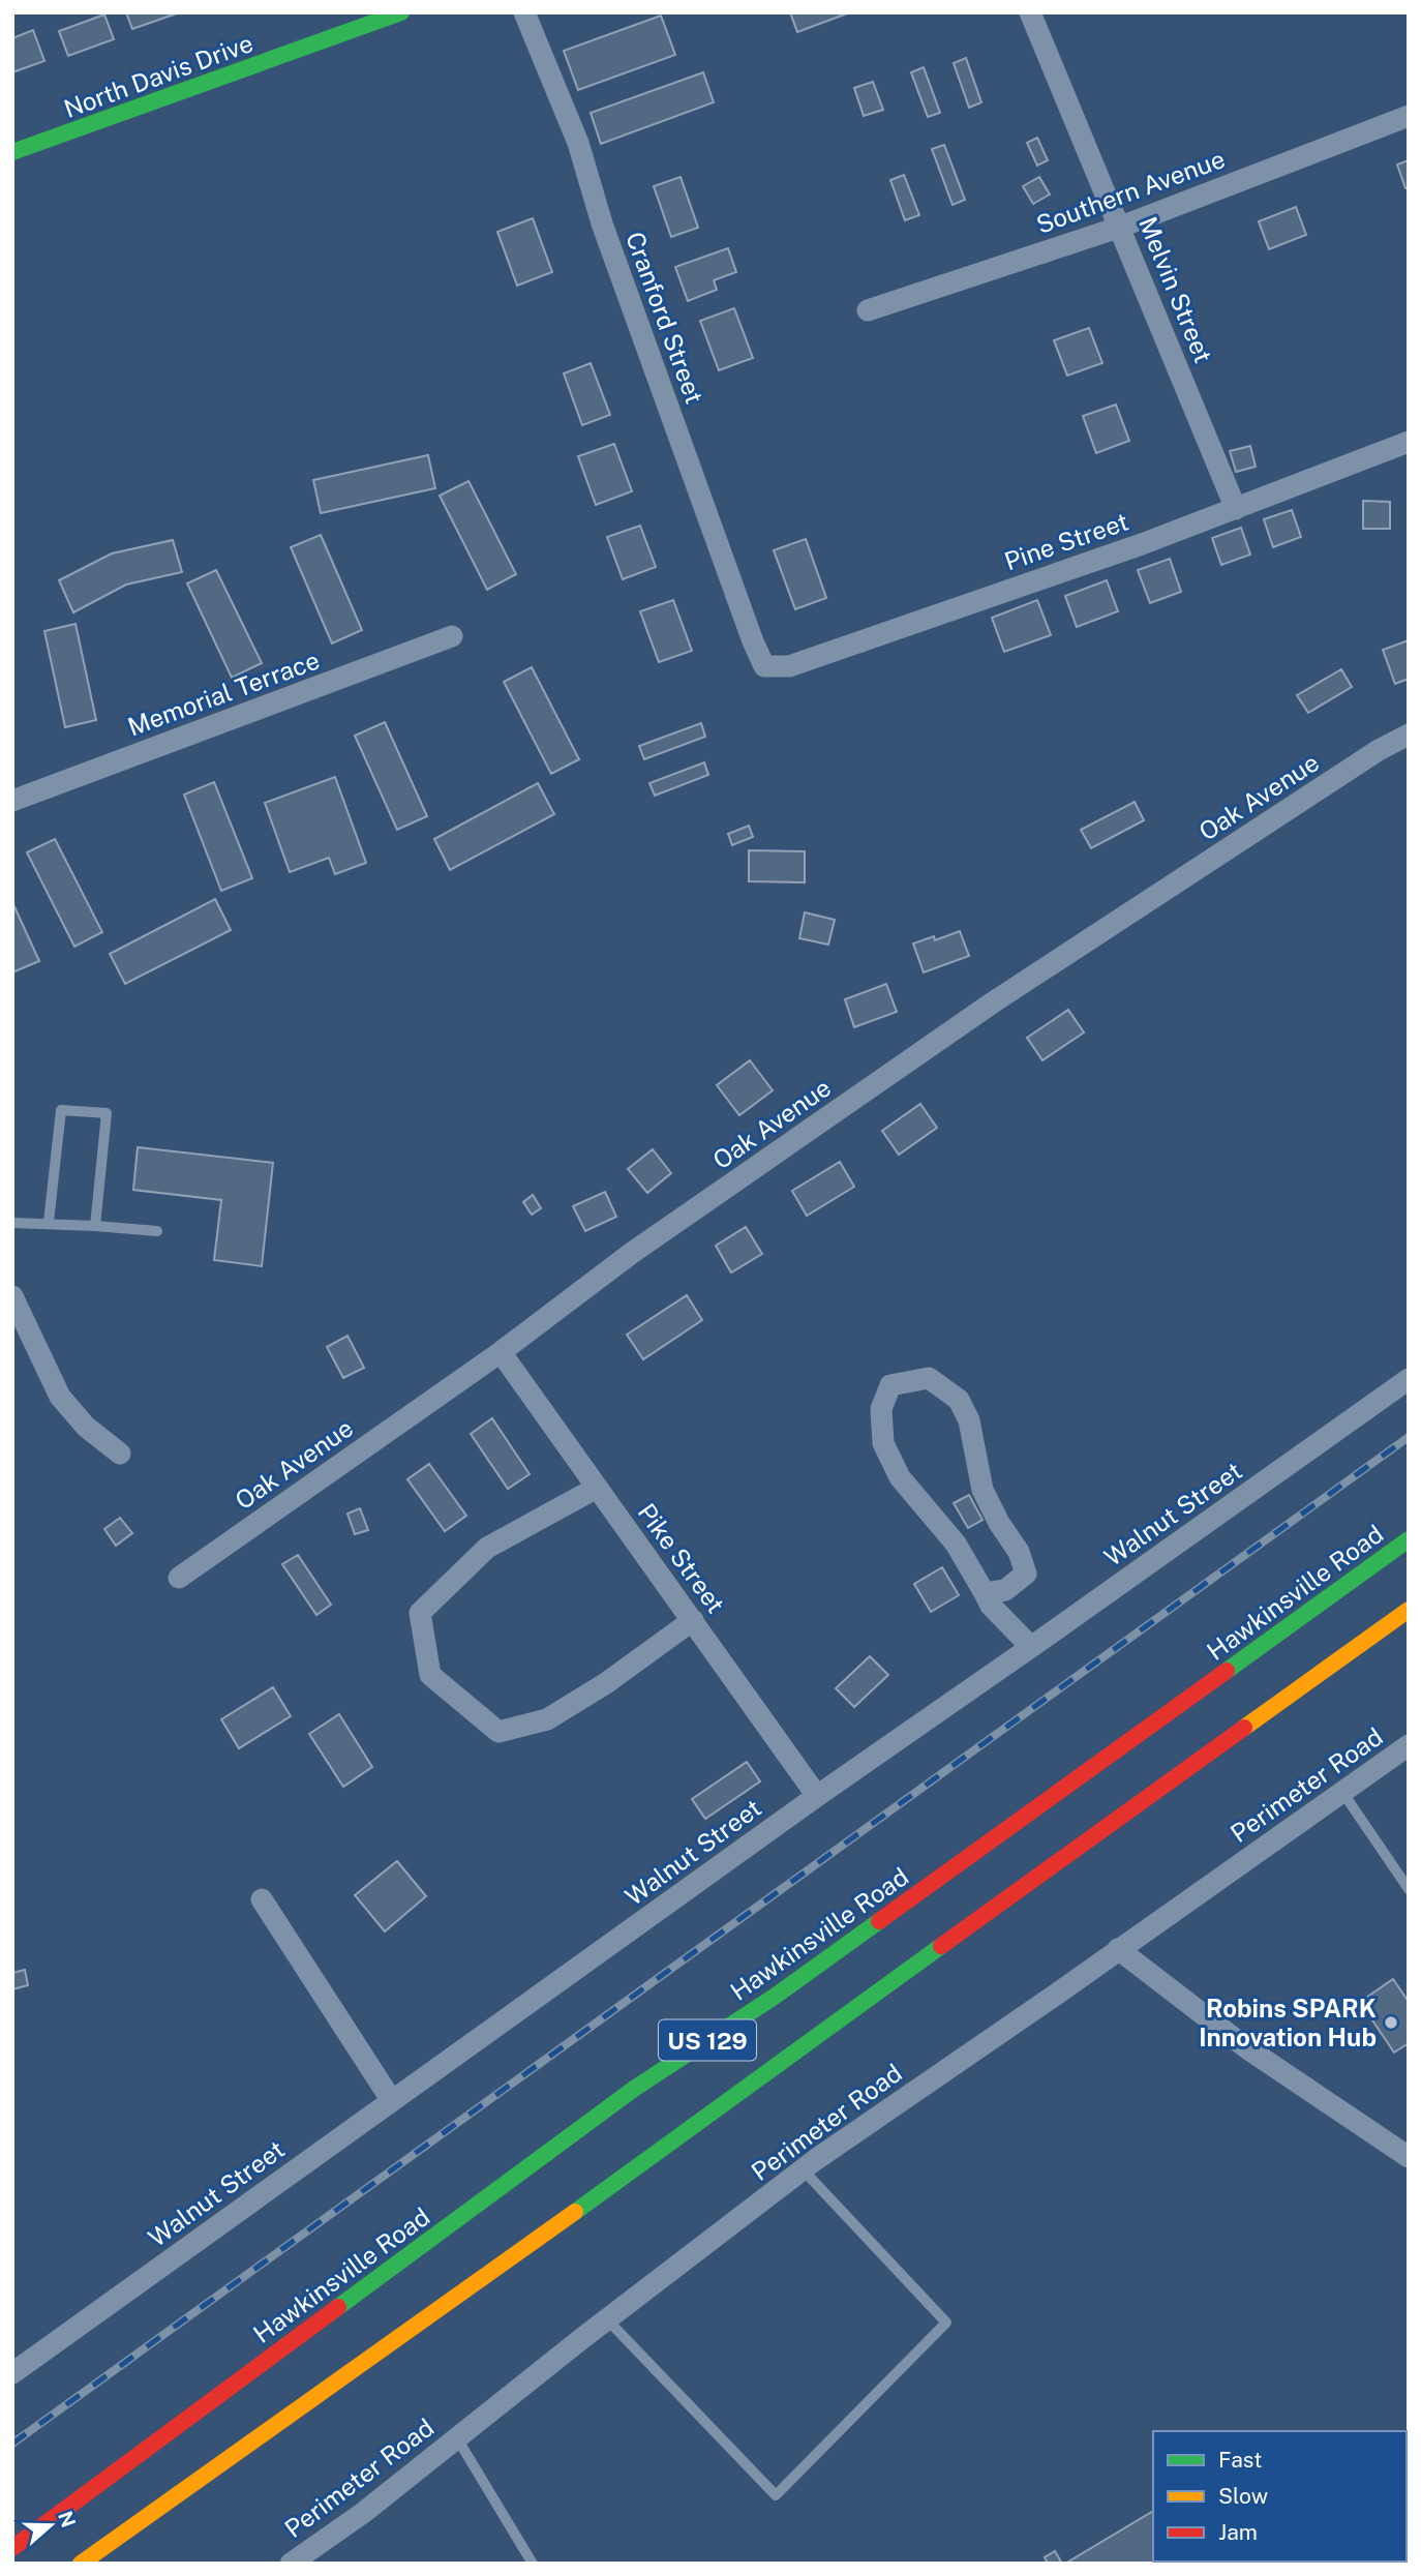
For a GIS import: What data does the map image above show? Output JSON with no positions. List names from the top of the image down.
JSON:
{
  "streets": {
    "main road": ["North Davis Drive", "Hawkinsville Road", "US 129"],
    "street": [
      "Southern Avenue",
      "Melvin Street",
      "Cranford Street",
      "Pine Street",
      "Memorial Terrace",
      "Oak Avenue",
      "Walnut Street",
      "Pike Street",
      "Perimeter Road"
    ]
  },
  "crossings": [
    ["Southern Avenue", "Melvin Street"],
    ["Melvin Street", "Pine Street"],
    ["Cranford Street", "Pine Street"],
    ["Oak Avenue", "Pike Street"],
    ["Walnut Street", "Pike Street"]
  ],
  "places": ["Robins SPARK Innovation Hub"],
  "legend": ["Fast", "Slow", "Jam"],
  "north": "right"
}
